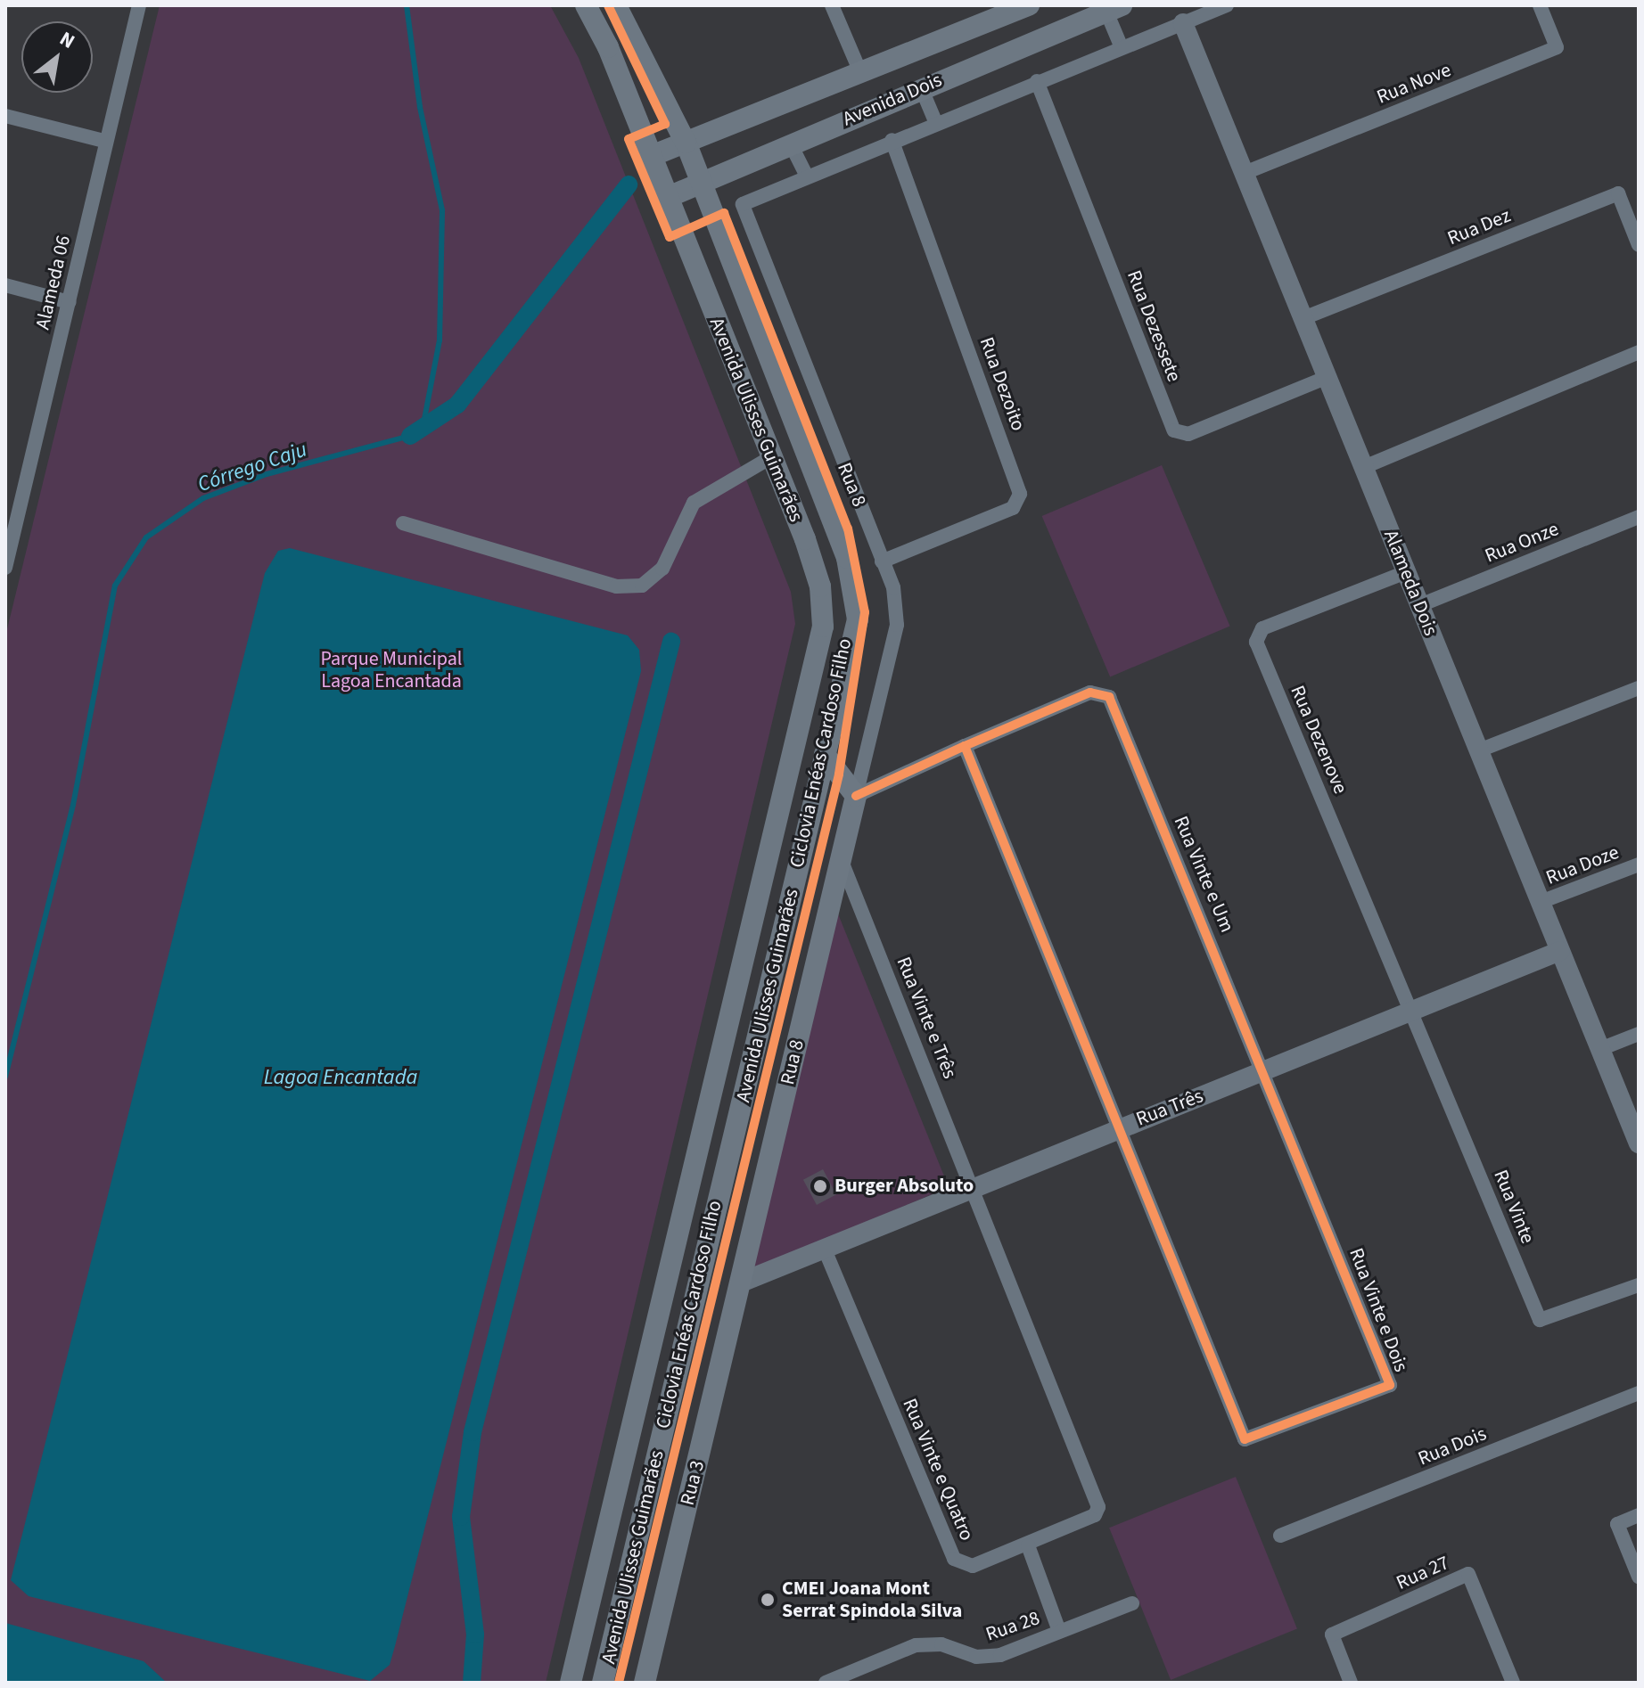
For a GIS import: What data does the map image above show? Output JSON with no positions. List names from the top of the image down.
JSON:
{
  "streets": {
    "main road": [
      "Avenida Dois",
      "Avenida Ulisses Guimarães",
      "Rua 8",
      "Rua 3"
    ],
    "street": [
      "Rua Nove",
      "Rua Dez",
      "Alameda 06",
      "Rua Dezessete",
      "Rua Dezoito",
      "Rua Onze",
      "Alameda Dois",
      "Rua Dezenove",
      "Rua Doze",
      "Rua Vinte e Um",
      "Rua Vinte e Três",
      "Rua Três",
      "Rua Vinte",
      "Rua Vinte e Dois",
      "Rua Dois",
      "Rua Vinte e Quatro",
      "Rua 27",
      "Rua 28"
    ],
    "cycle path": ["Ciclovia Enéas Cardoso Filho"]
  },
  "crossings": [
    ["Rua Nove", "Alameda Dois"],
    ["Avenida Dois", "Avenida Ulisses Guimarães"],
    ["Rua Dez", "Alameda Dois"],
    ["Rua Dezessete", "Rua 8"],
    ["Rua Dezessete", "Alameda Dois"],
    ["Rua Dezoito", "Rua 8"],
    ["Rua 8", "Alameda Dois"],
    ["Rua 8", "Rua Vinte e Três"],
    ["Rua 8", "Rua Três"],
    ["Rua 8", "Rua 3"],
    ["Rua Onze", "Alameda Dois"],
    ["Alameda Dois", "Rua Dezenove"],
    ["Alameda Dois", "Rua Doze"],
    ["Alameda Dois", "Rua Três"],
    ["Rua Dezenove", "Rua Três"],
    ["Rua Dezenove", "Rua Vinte"],
    ["Rua Vinte e Um", "Rua Três"],
    ["Rua Vinte e Um", "Rua Vinte e Dois"],
    ["Rua Vinte e Três", "Rua Três"],
    ["Rua Vinte e Três", "Rua Vinte e Quatro"],
    ["Rua Três", "Rua Vinte"],
    ["Rua Três", "Rua Vinte e Dois"],
    ["Rua Três", "Rua Vinte e Quatro"],
    ["Rua Três", "Rua 3"]
  ],
  "water": ["Córrego Caju", "Lagoa Encantada"],
  "parks": ["Parque Municipal Lagoa Encantada"],
  "places": ["Burger Absoluto", "CMEI Joana Mont Serrat Spindola Silva"],
  "north": "top right"
}
